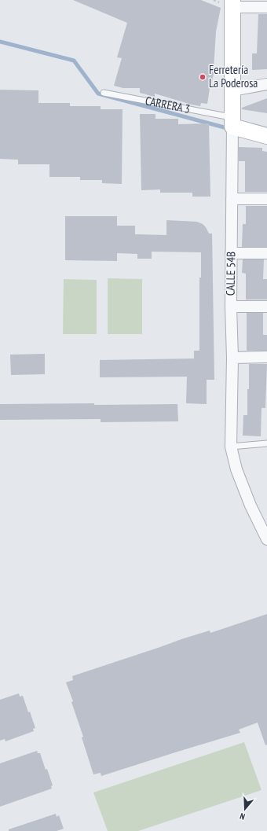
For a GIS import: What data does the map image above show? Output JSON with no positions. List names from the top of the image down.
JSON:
{
  "streets": {
    "street": ["CARRERA 3", "CALLE 54B"]
  },
  "crossings": [
    ["CARRERA 3", "CALLE 54B"]
  ],
  "places": ["Ferretería La Poderosa"],
  "north": "bottom"
}
